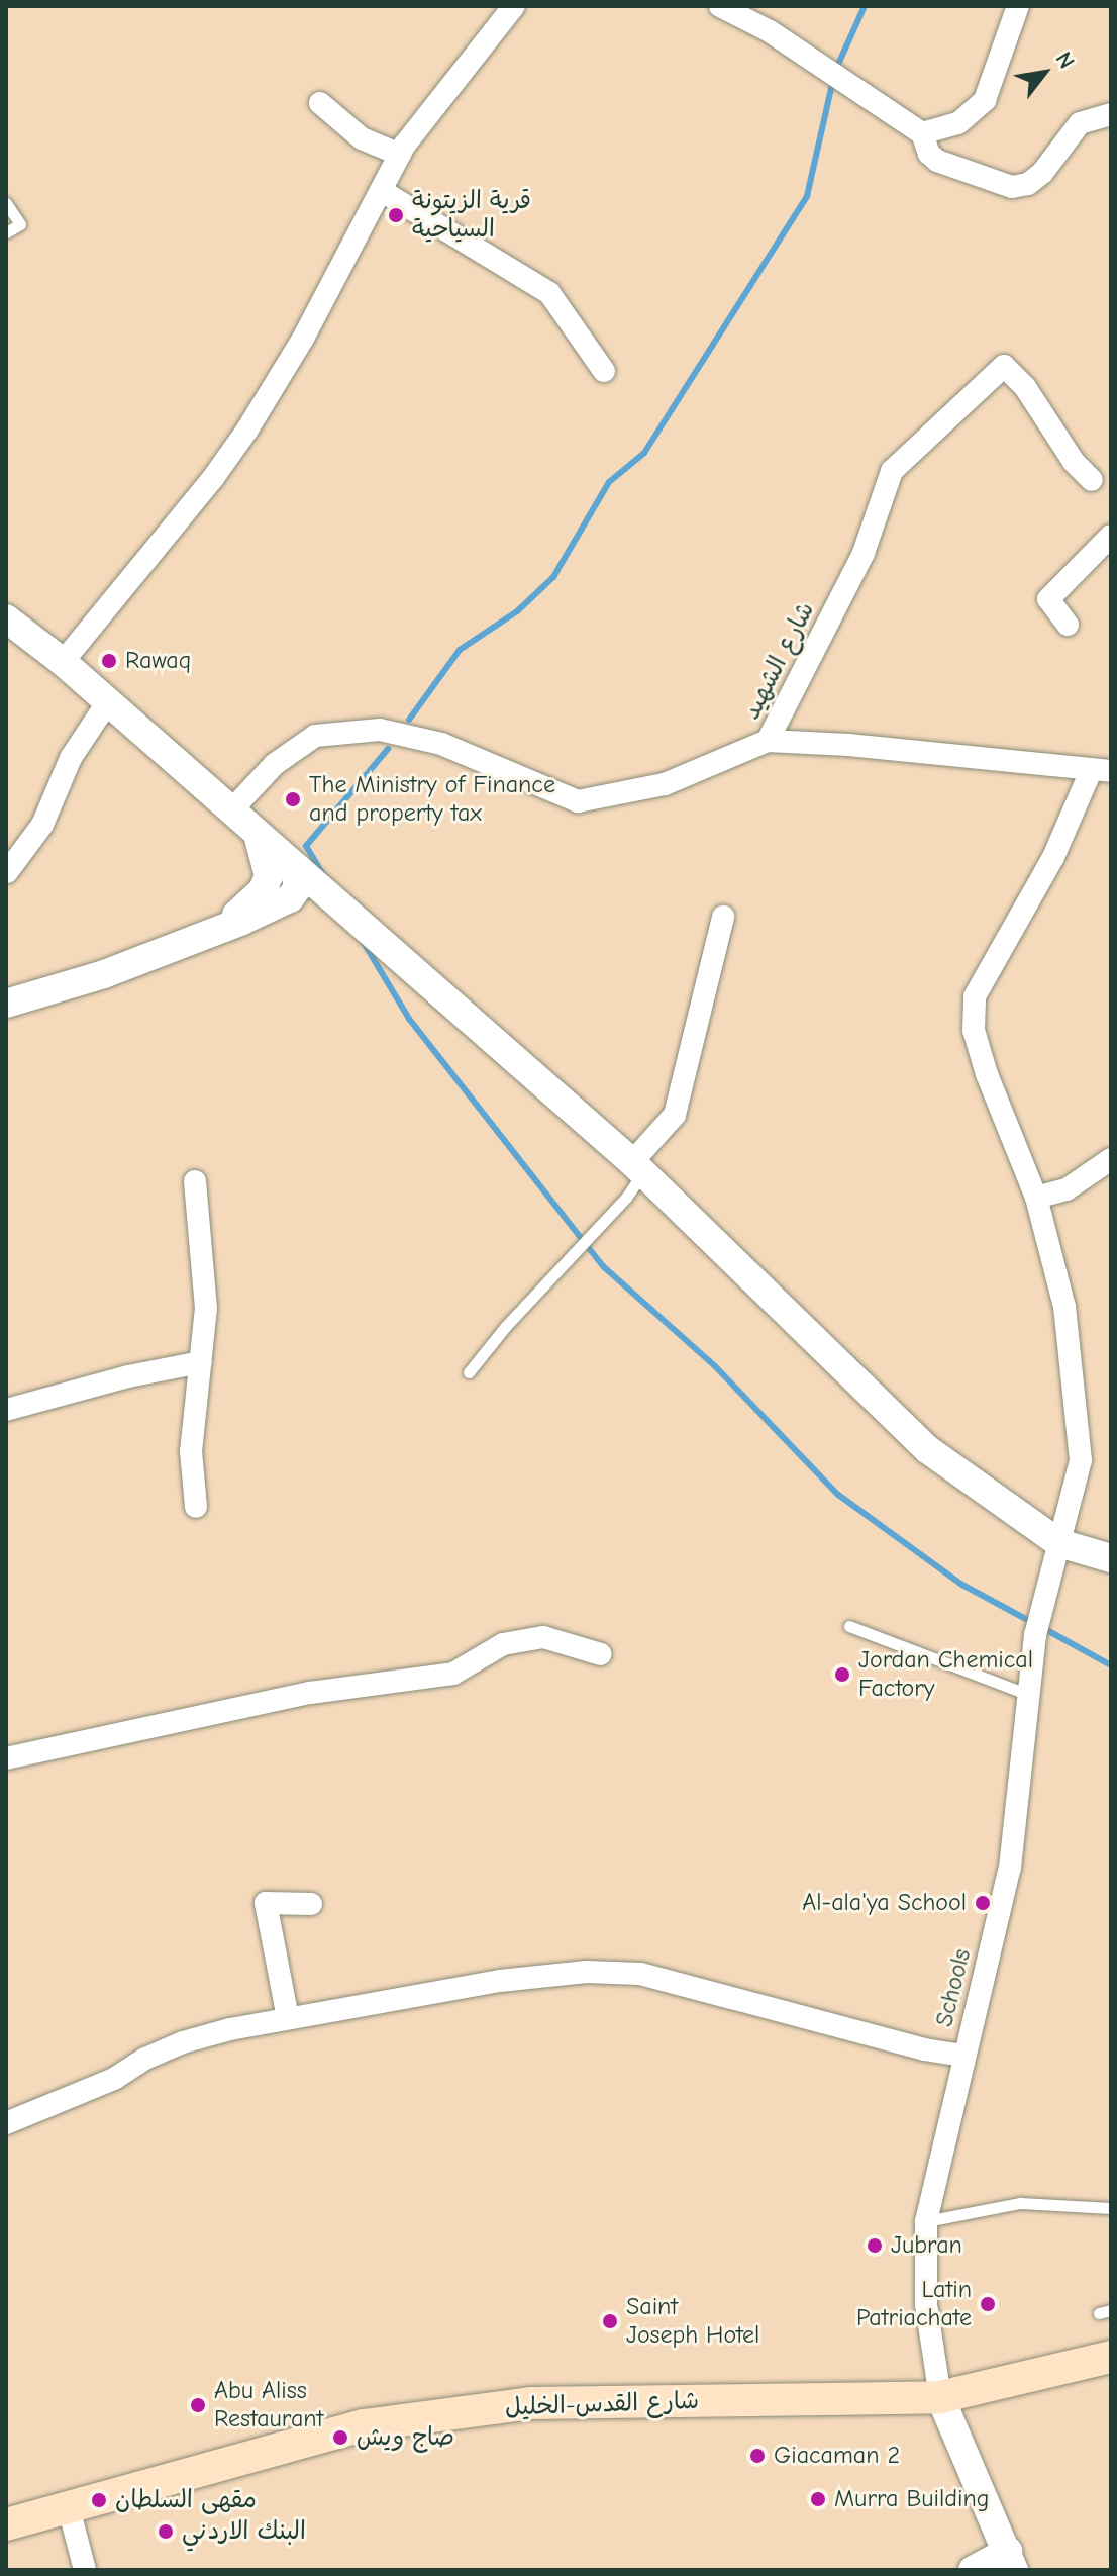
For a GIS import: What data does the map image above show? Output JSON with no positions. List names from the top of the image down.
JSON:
{
  "streets": {
    "main road": ["شارع القدس-الخليل"],
    "street": ["شارع الشهيد", "Schools"]
  },
  "crossings": [
    ["Schools", "شارع القدس-الخليل"]
  ],
  "places": [
    "قرية الزيتونة السياحية",
    "Rawaq",
    "The Ministry of Finance and property tax",
    "Jordan Chemical Factory",
    "Al-ala'ya School",
    "Jubran",
    "Latin Patriachate",
    "Saint Joseph Hotel",
    "Abu Aliss Restaurant",
    "صاج ويش",
    "Giacaman 2",
    "Murra Building",
    "مقهى السلطان",
    "البنك الاردني"
  ],
  "north": "top right"
}
